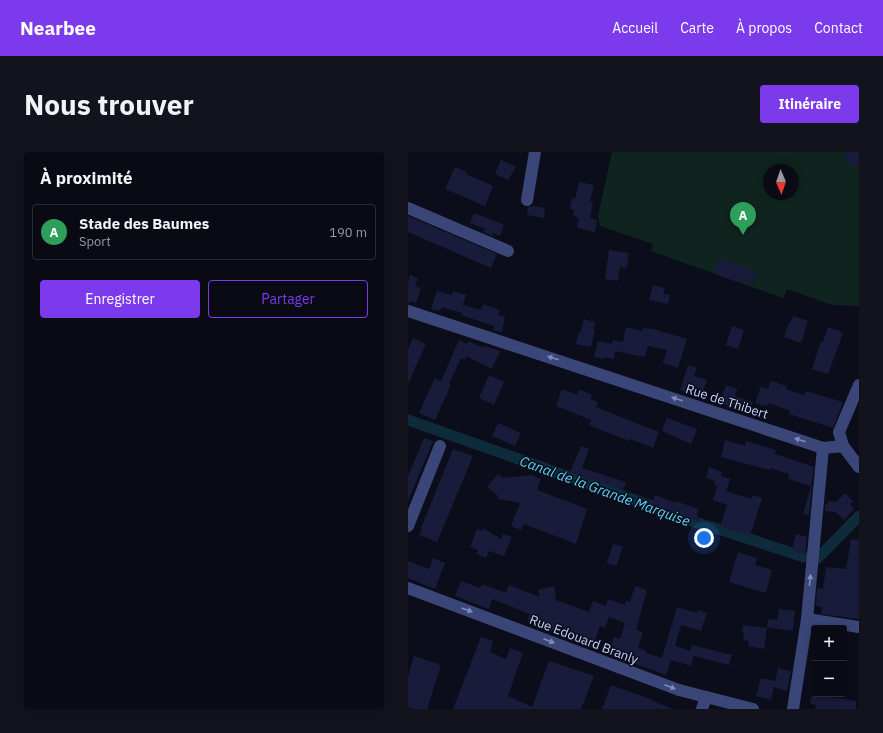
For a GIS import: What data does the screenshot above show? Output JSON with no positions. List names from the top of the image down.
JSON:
{
  "streets": {
    "street": ["Rue de Thibert", "Rue Edouard Branly"]
  },
  "one_way": ["Rue de Thibert", "Rue Edouard Branly"],
  "water": ["Canal de la Grande Marquise"],
  "north": "bottom",
  "page": {
    "header": "Nearbee",
    "nav": [
      "Accueil",
      "Carte",
      "À propos",
      "Contact"
    ],
    "buttons": [
      "Itinéraire",
      ["Enregistrer", "Partager"]
    ],
    "title": "Nous trouver",
    "heading": "À proximité",
    "pins": "A",
    "list": [
      {
        "mark": "A",
        "name": "Stade des Baumes",
        "note": "Sport",
        "value": "190 m"
      }
    ],
    "map_buttons": ["+", "−"]
  }
}
